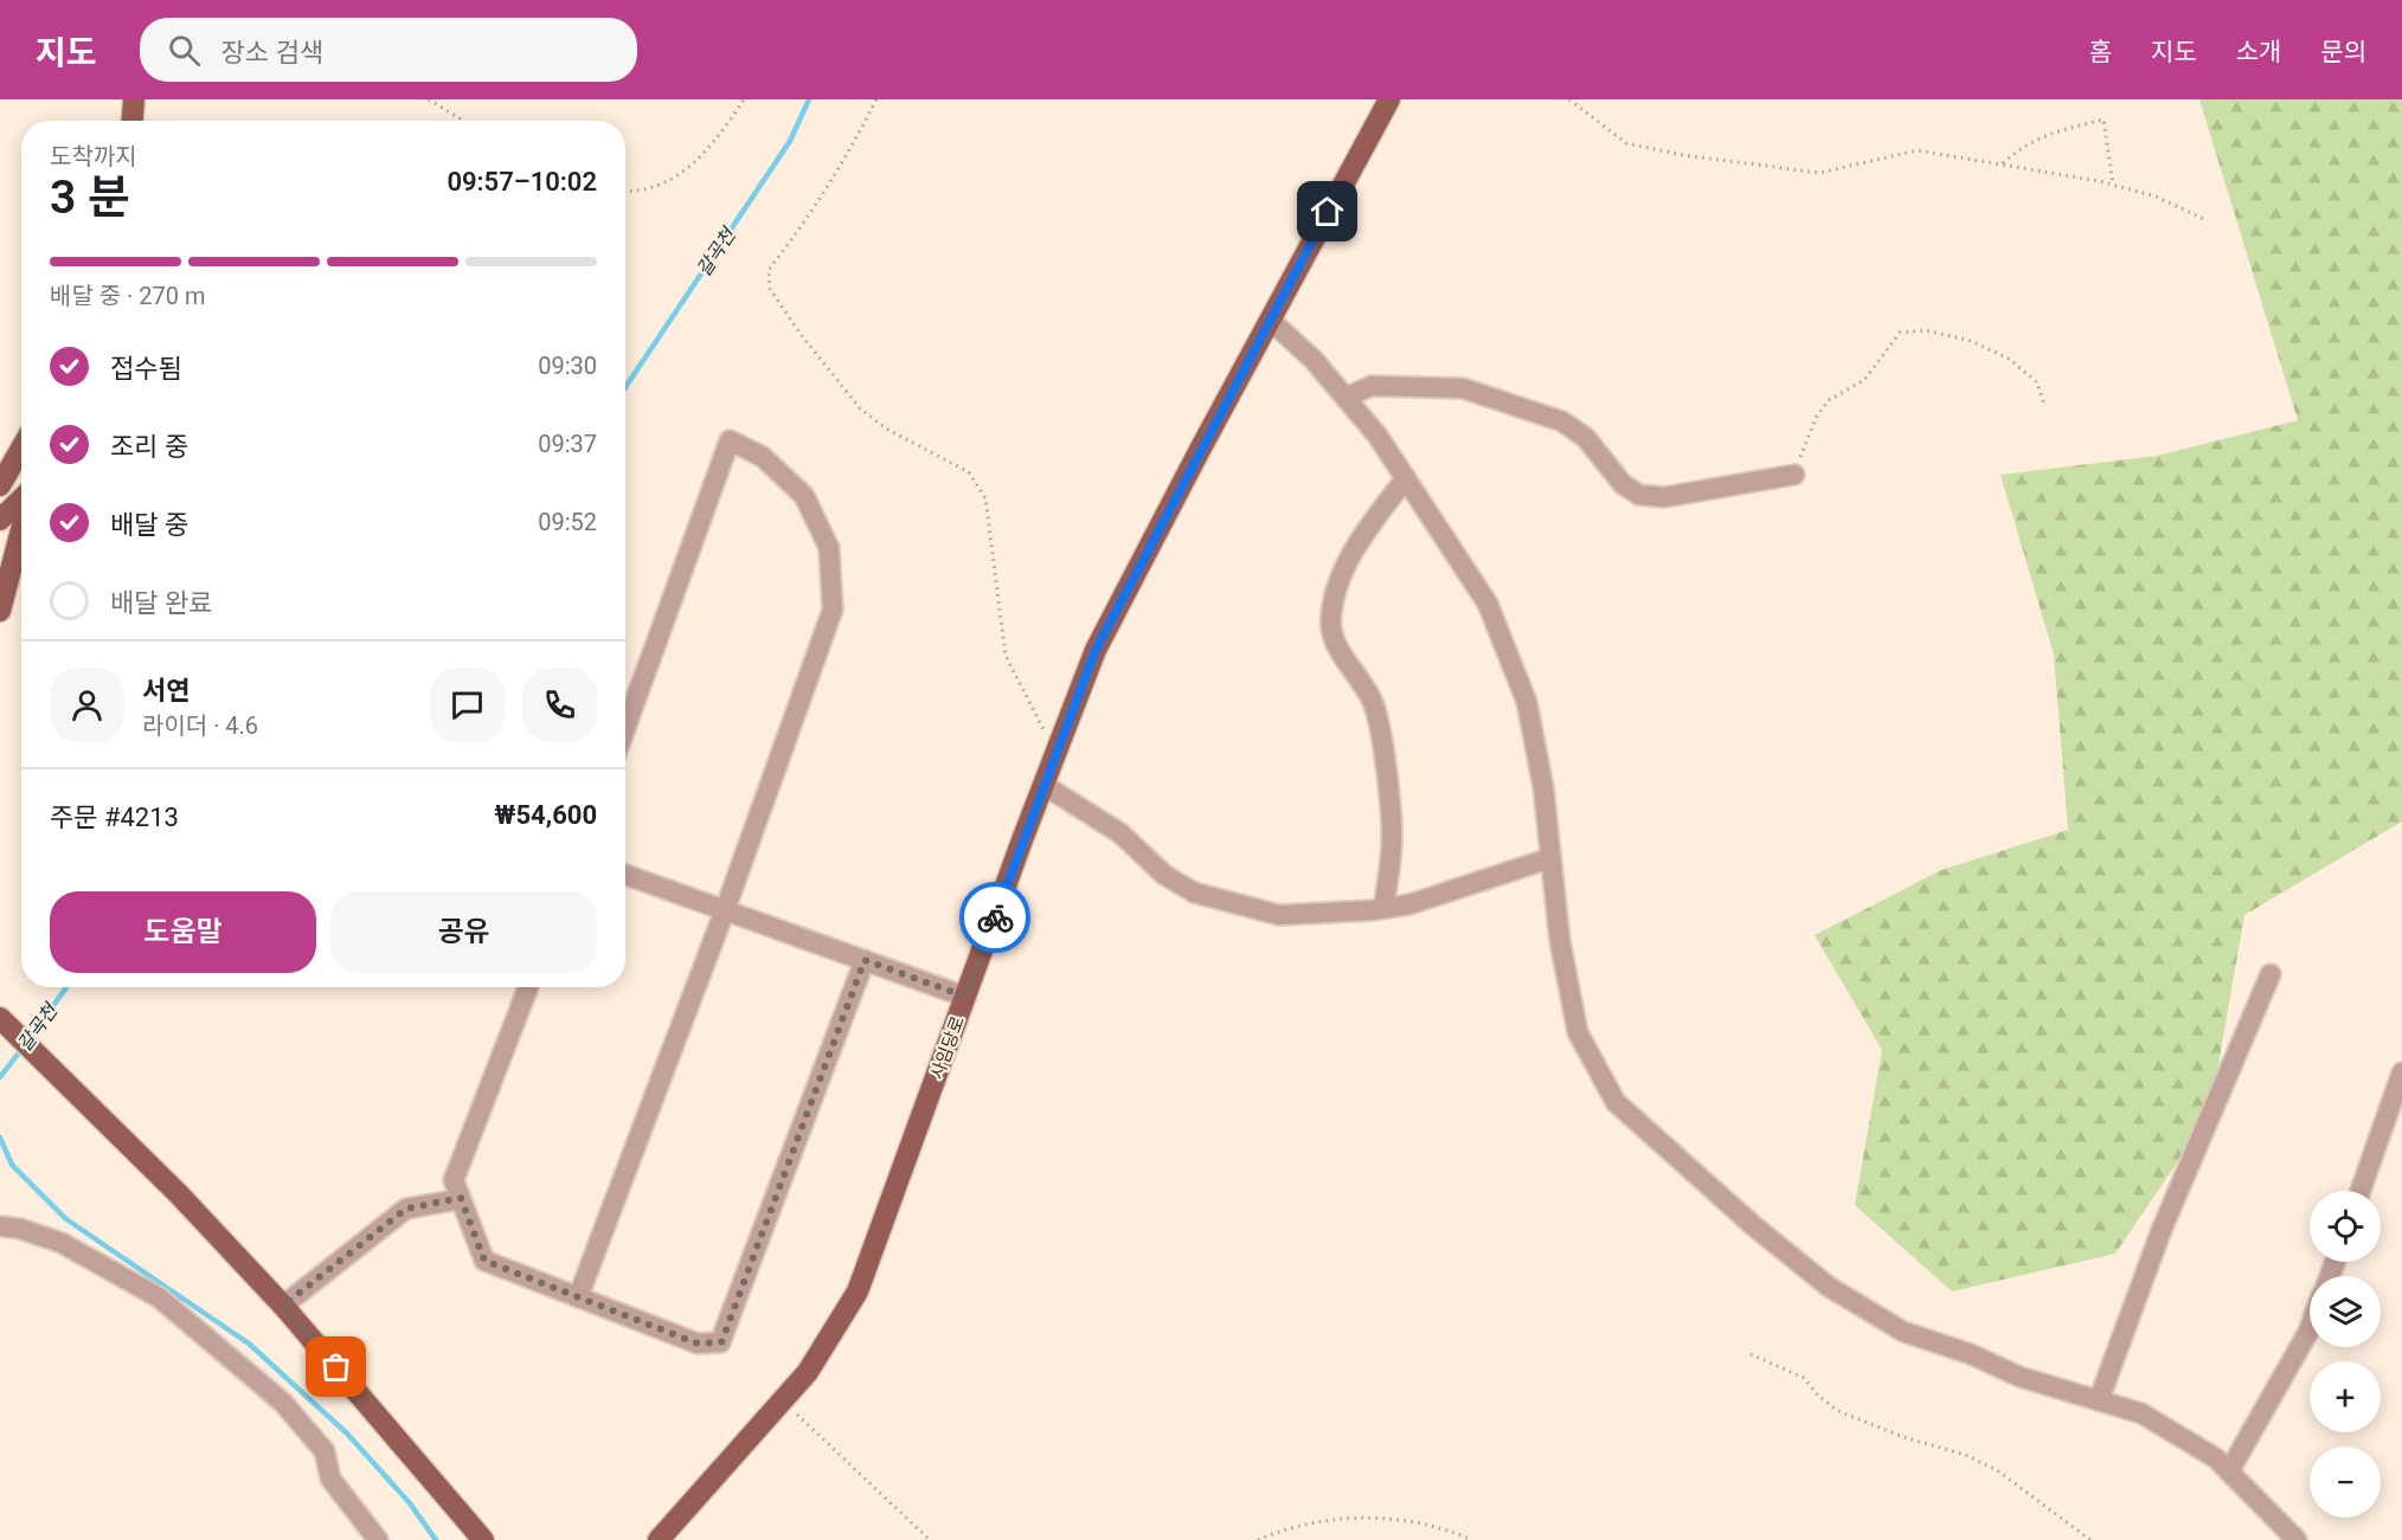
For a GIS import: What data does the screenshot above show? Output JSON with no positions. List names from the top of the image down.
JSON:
{
  "streets": {
    "main road": ["사임당로"]
  },
  "water": ["갈곡천"],
  "page": {
    "header": "지도",
    "search": "장소 검색",
    "nav": [
      "홈",
      "지도",
      "소개",
      "문의"
    ],
    "heading": ["3 분", "도착까지", "09:57–10:02"],
    "panel": [
      "서연",
      "라이더 · 4.6",
      "주문 #4213",
      "₩54,600"
    ],
    "bar": "배달 중 · 270 m",
    "list": [
      ["접수됨", "09:30"],
      ["조리 중", "09:37"],
      ["배달 중", "09:52"],
      "배달 완료"
    ],
    "buttons": ["도움말", "공유"],
    "map_buttons": ["+", "−"]
  }
}
